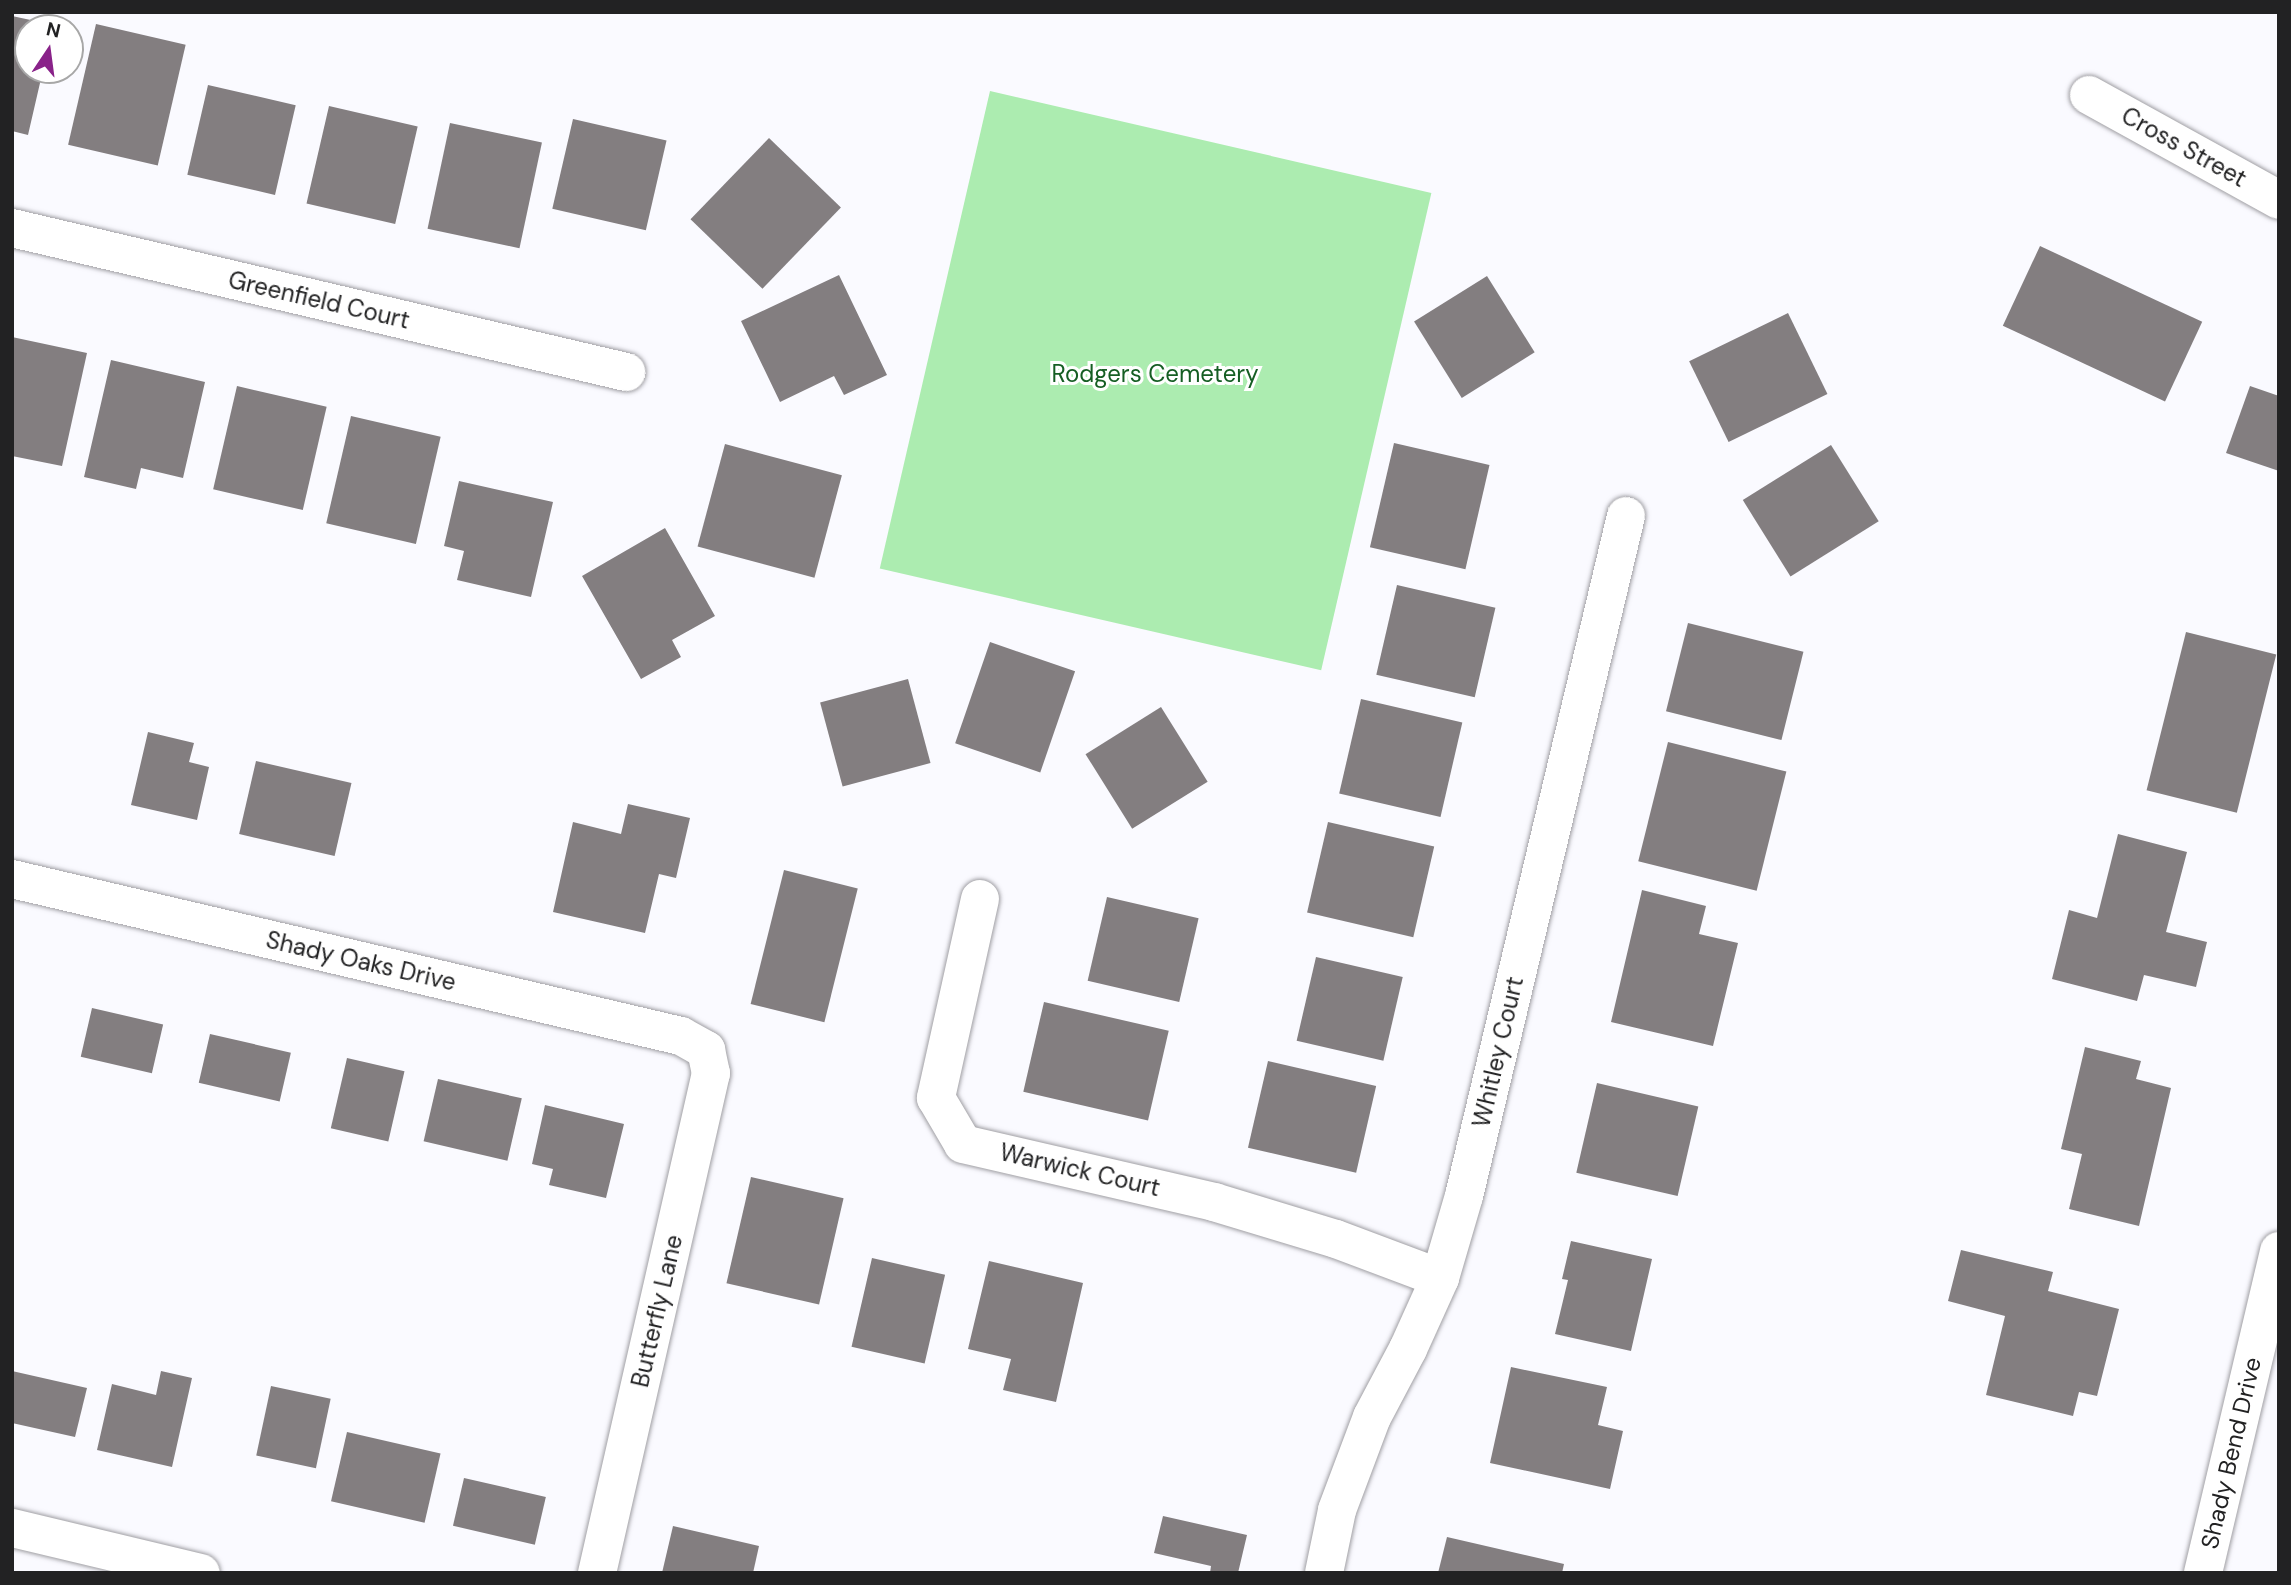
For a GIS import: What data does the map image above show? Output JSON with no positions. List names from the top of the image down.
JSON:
{
  "streets": {
    "street": [
      "Cross Street",
      "Greenfield Court",
      "Shady Oaks Drive",
      "Whitley Court",
      "Warwick Court",
      "Butterfly Lane",
      "Shady Bend Drive"
    ]
  },
  "crossings": [
    ["Shady Oaks Drive", "Butterfly Lane"],
    ["Whitley Court", "Warwick Court"]
  ],
  "parks": ["Rodgers Cemetery"],
  "north": "top"
}
